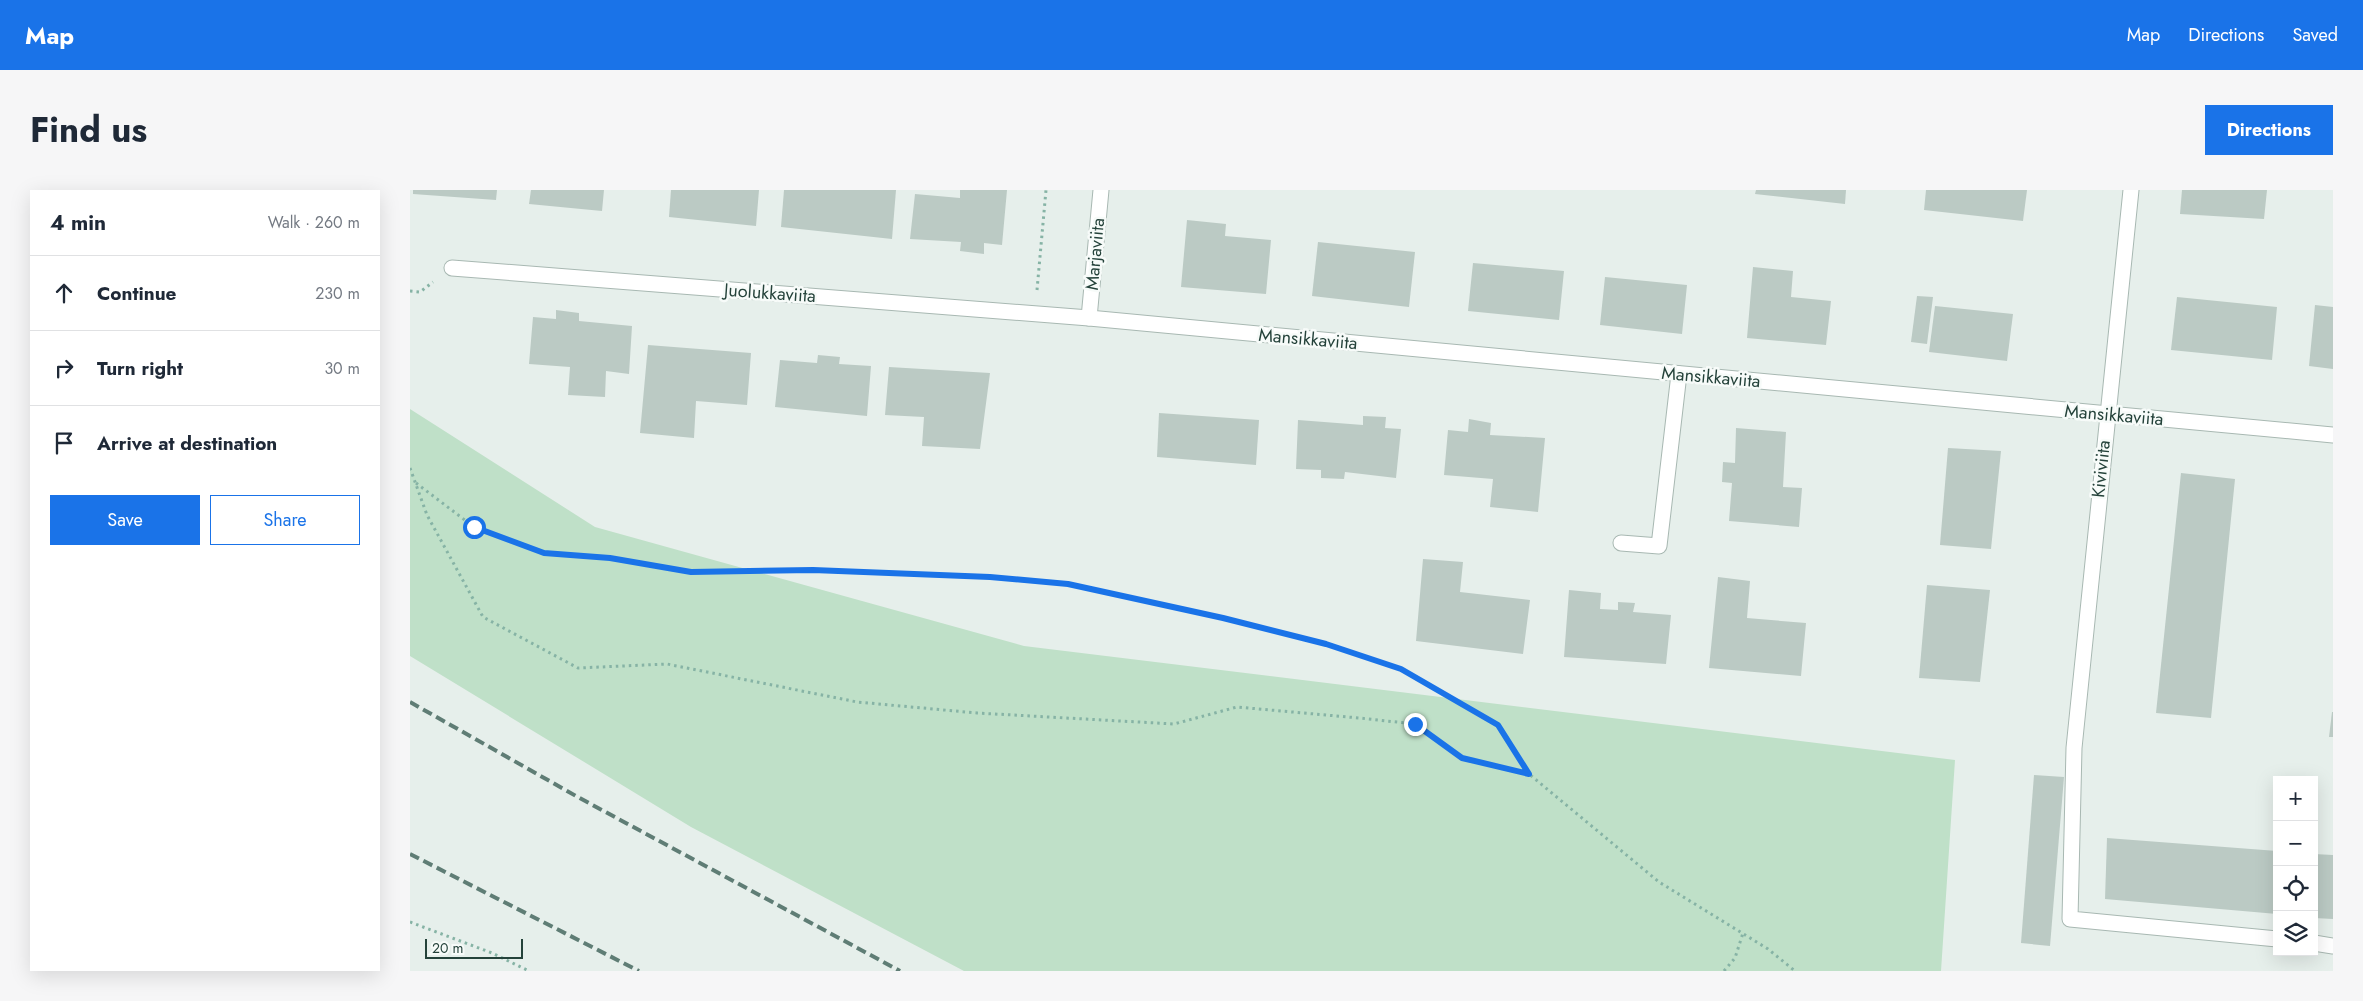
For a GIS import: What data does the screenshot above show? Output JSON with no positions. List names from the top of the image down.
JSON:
{
  "streets": {
    "street": [
      "Marjaviita",
      "Juolukkaviita",
      "Mansikkaviita",
      "Kiviviita"
    ]
  },
  "crossings": [
    ["Marjaviita", "Juolukkaviita"],
    ["Marjaviita", "Mansikkaviita"],
    ["Juolukkaviita", "Mansikkaviita"],
    ["Mansikkaviita", "Kiviviita"]
  ],
  "scale_bar": "20 m",
  "page": {
    "header": "Map",
    "nav": ["Map", "Directions", "Saved"],
    "title": "Find us",
    "buttons": [
      "Directions",
      ["Save", "Share"]
    ],
    "heading": ["4 min", "Walk · 260 m"],
    "list": [
      ["Continue", "230 m"],
      ["Turn right", "30 m"],
      "Arrive at destination"
    ],
    "map_buttons": ["+", "−"],
    "scale": "20 m"
  }
}
